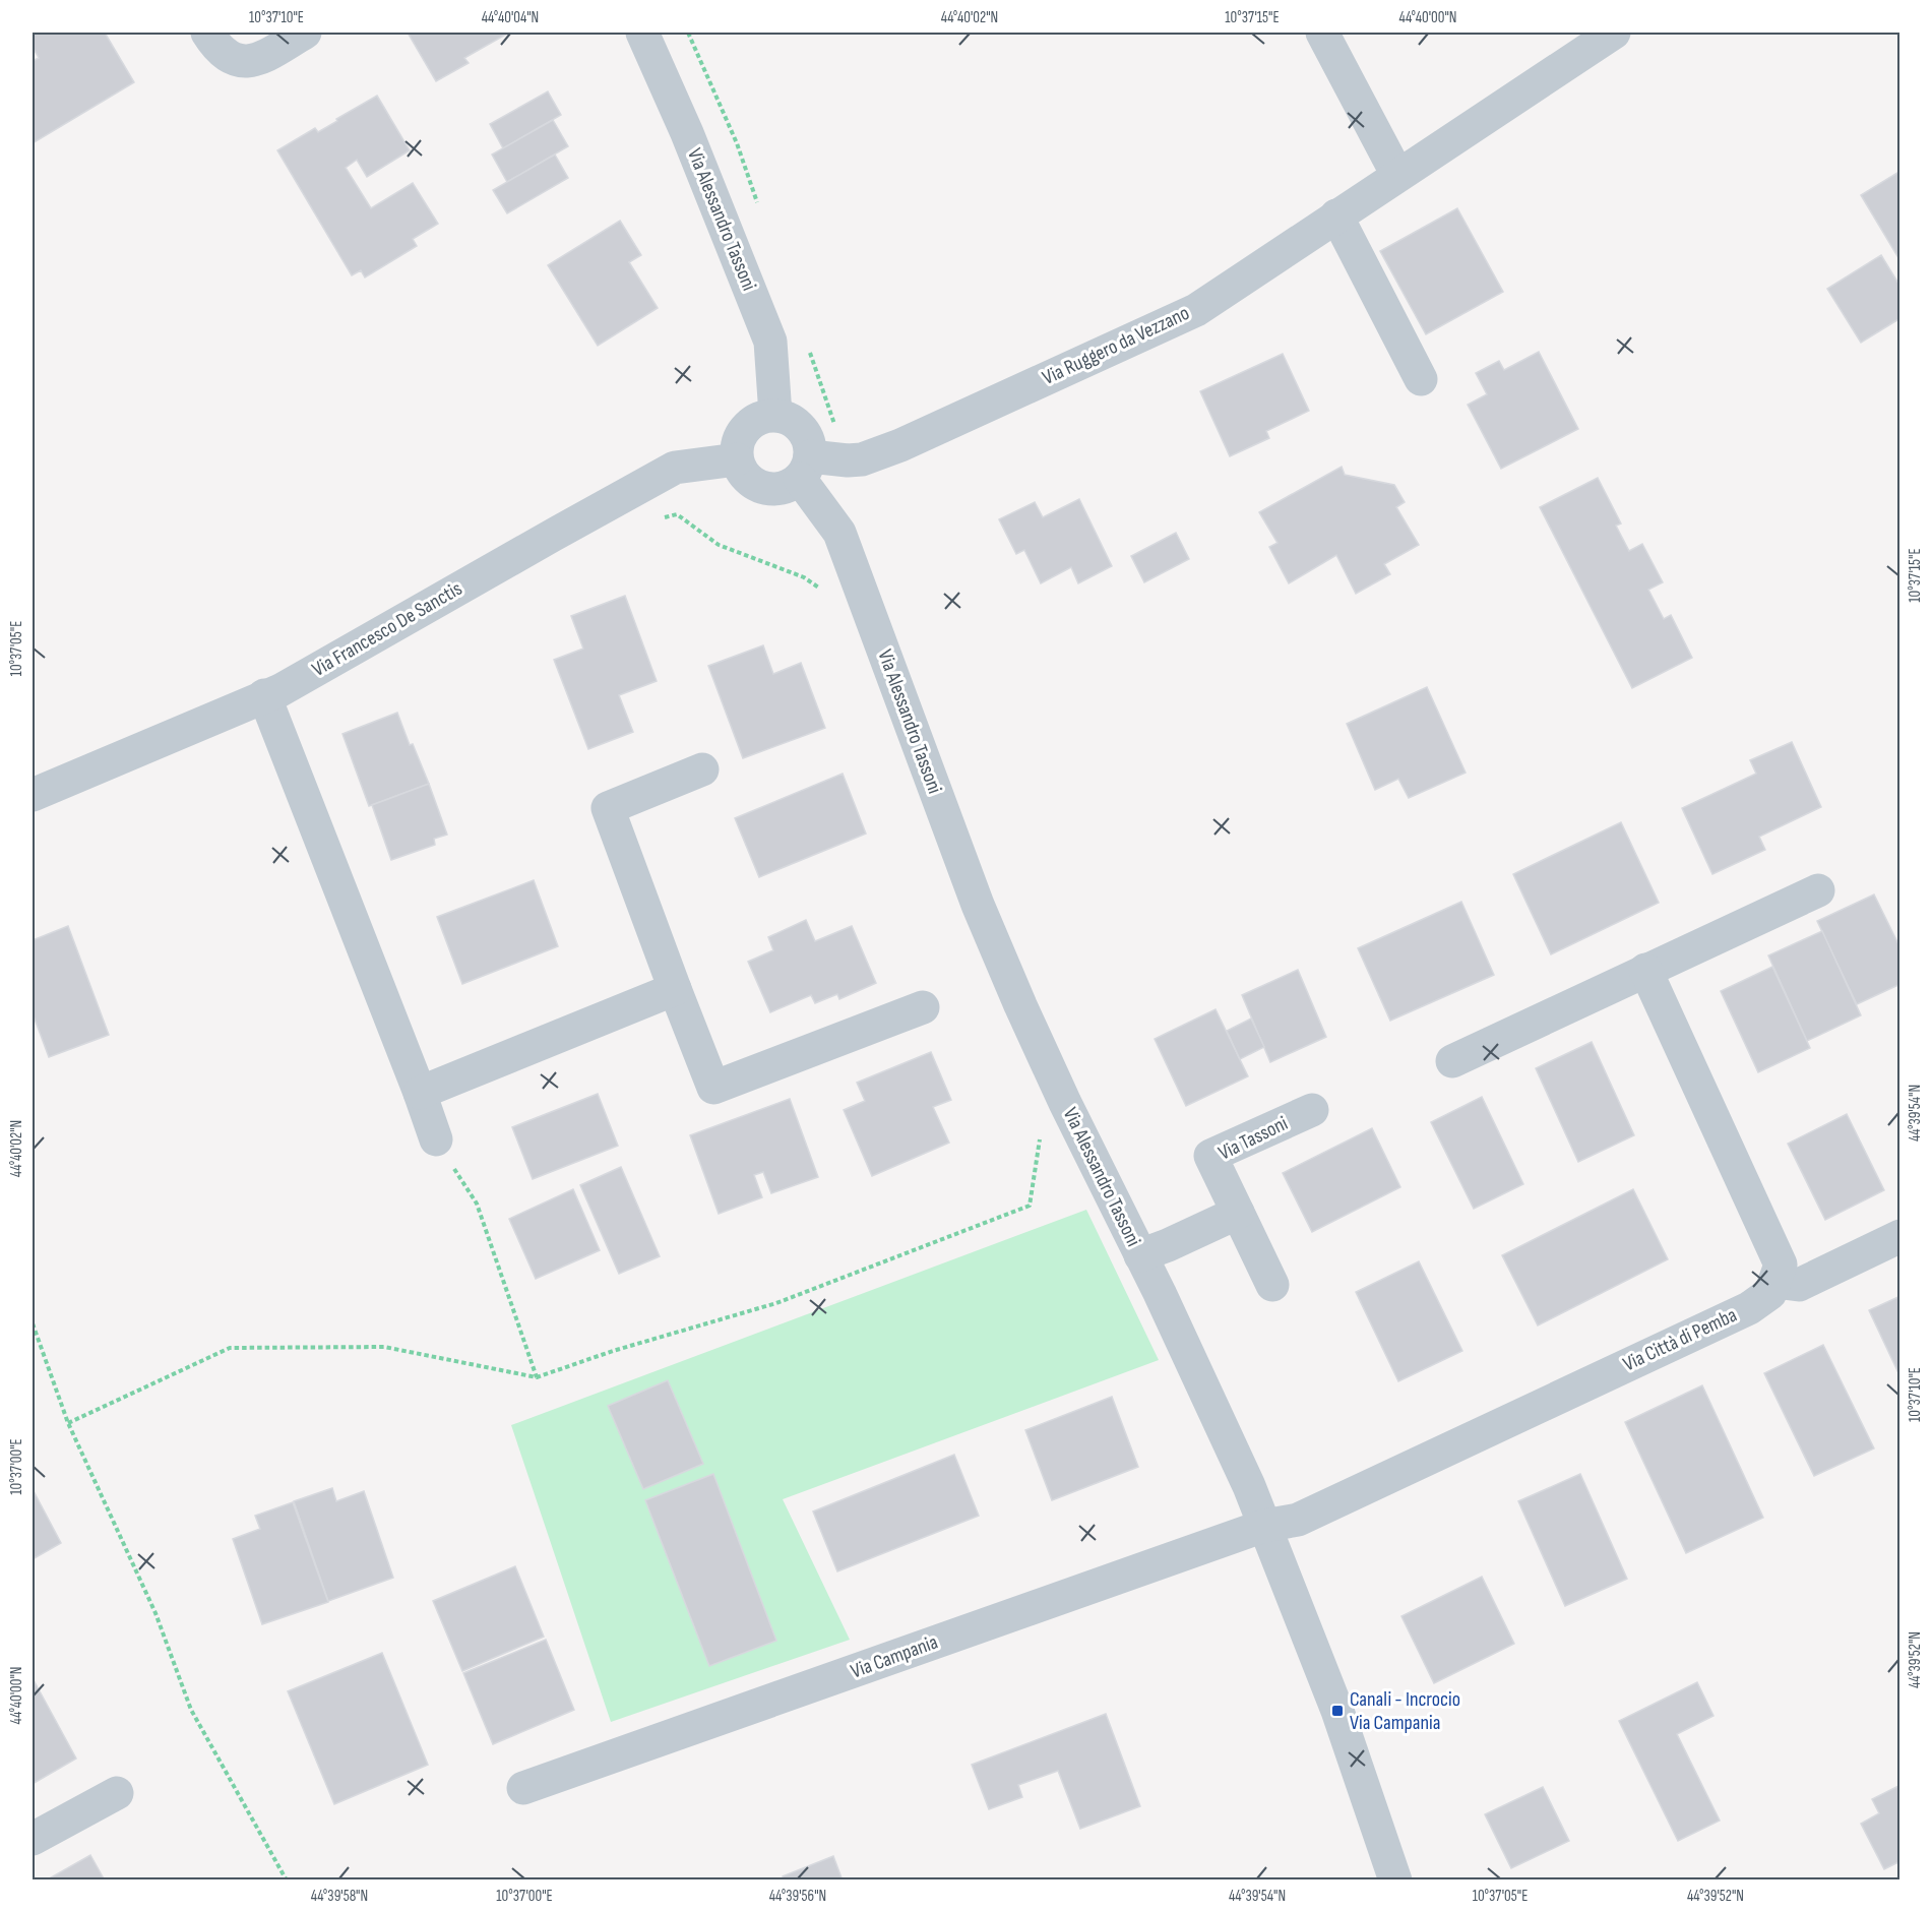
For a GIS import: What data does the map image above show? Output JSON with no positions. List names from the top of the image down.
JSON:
{
  "streets": {
    "street": [
      "Via Alessandro Tassoni",
      "Via Ruggero da Vezzano",
      "Via Francesco De Sanctis",
      "Via Tassoni",
      "Via Città di Pemba",
      "Via Campania"
    ]
  },
  "crossings": [
    ["Via Alessandro Tassoni", "Via Ruggero da Vezzano"],
    ["Via Alessandro Tassoni", "Via Francesco De Sanctis"],
    ["Via Alessandro Tassoni", "Via Città di Pemba"],
    ["Via Alessandro Tassoni", "Via Campania"],
    ["Via Ruggero da Vezzano", "Via Francesco De Sanctis"],
    ["Via Città di Pemba", "Via Campania"]
  ],
  "places": {
    "transit": ["Canali - Incrocio Via Campania"]
  },
  "coordinates": [
    "10°37'10\"E",
    "44°40'04\"N",
    "44°40'02\"N",
    "10°37'15\"E",
    "44°40'00\"N",
    "10°37'05\"E",
    "44°39'54\"N",
    "10°37'00\"E",
    "44°39'52\"N",
    "44°39'58\"N",
    "44°39'56\"N"
  ]
}
